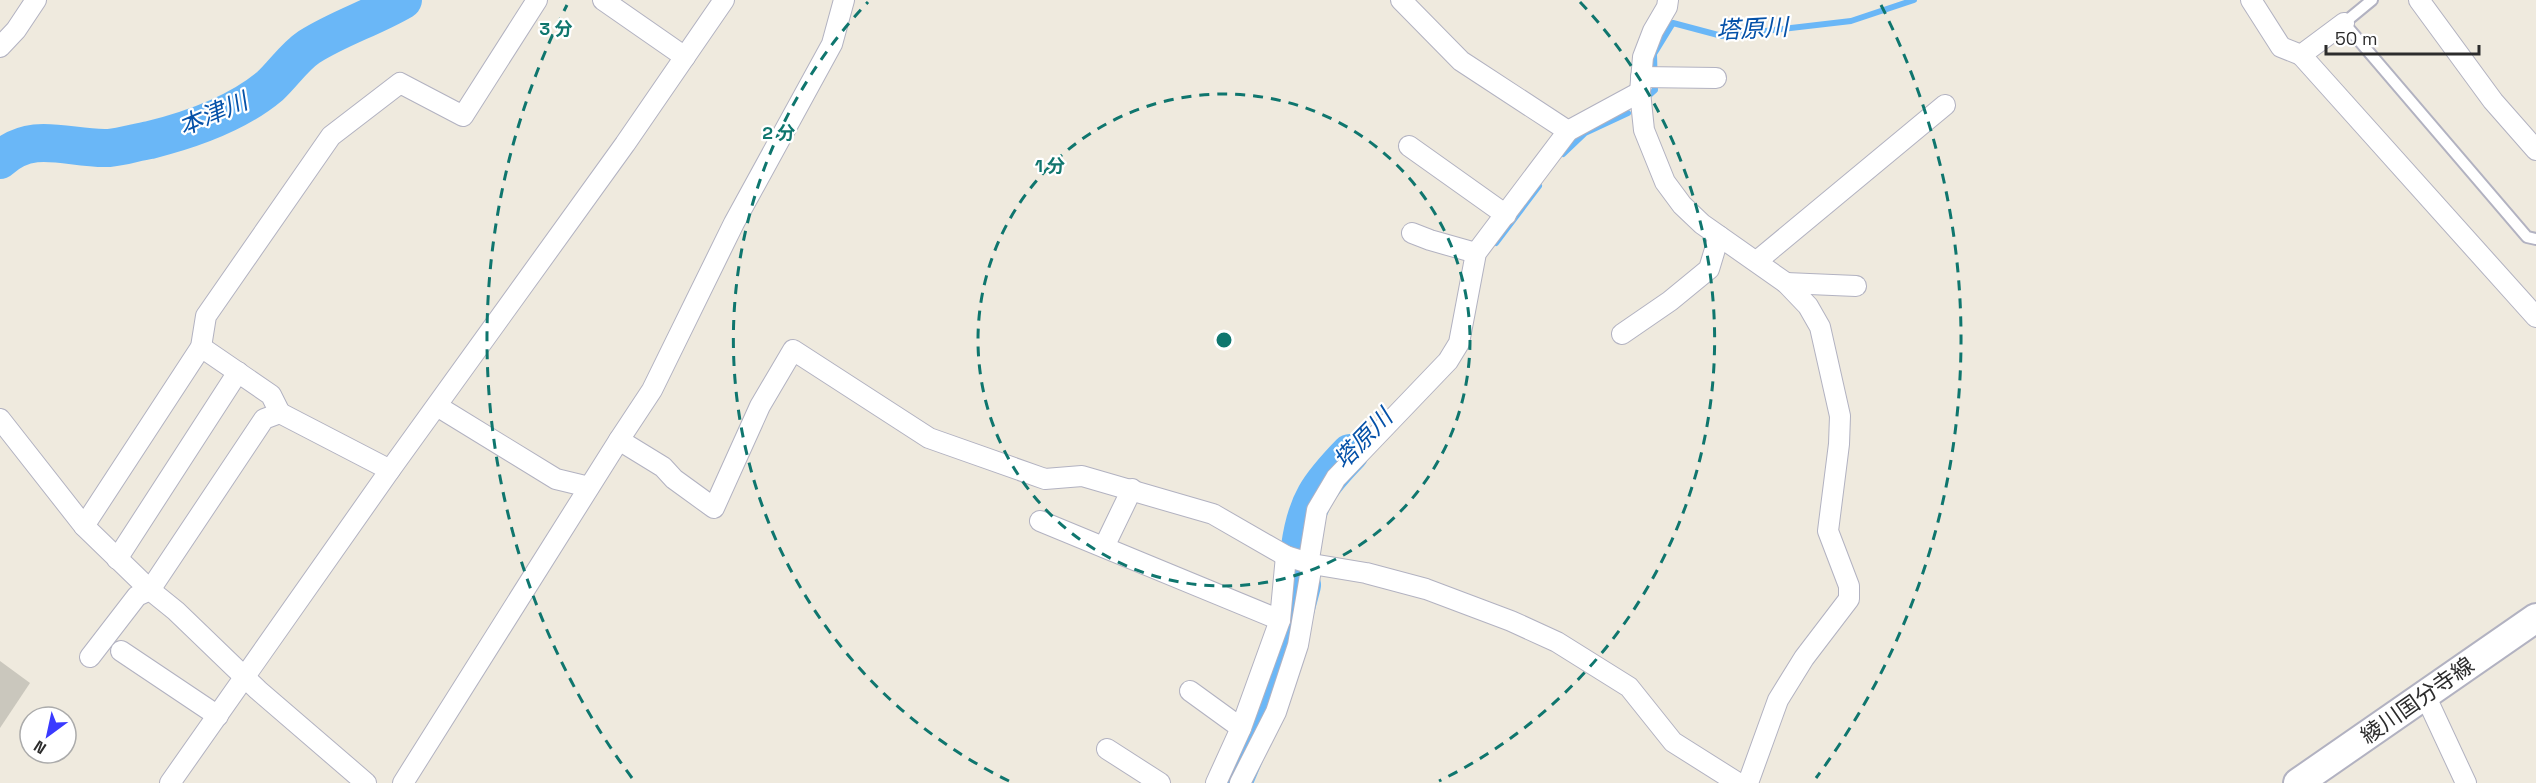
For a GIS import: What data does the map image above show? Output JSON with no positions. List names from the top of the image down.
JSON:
{
  "streets": {
    "main road": ["綾川国分寺線"]
  },
  "water": ["塔原川", "本津川"],
  "scale_bar": "50 m",
  "north": "bottom left",
  "rings": ["3 分", "2 分", "1 分"]
}
